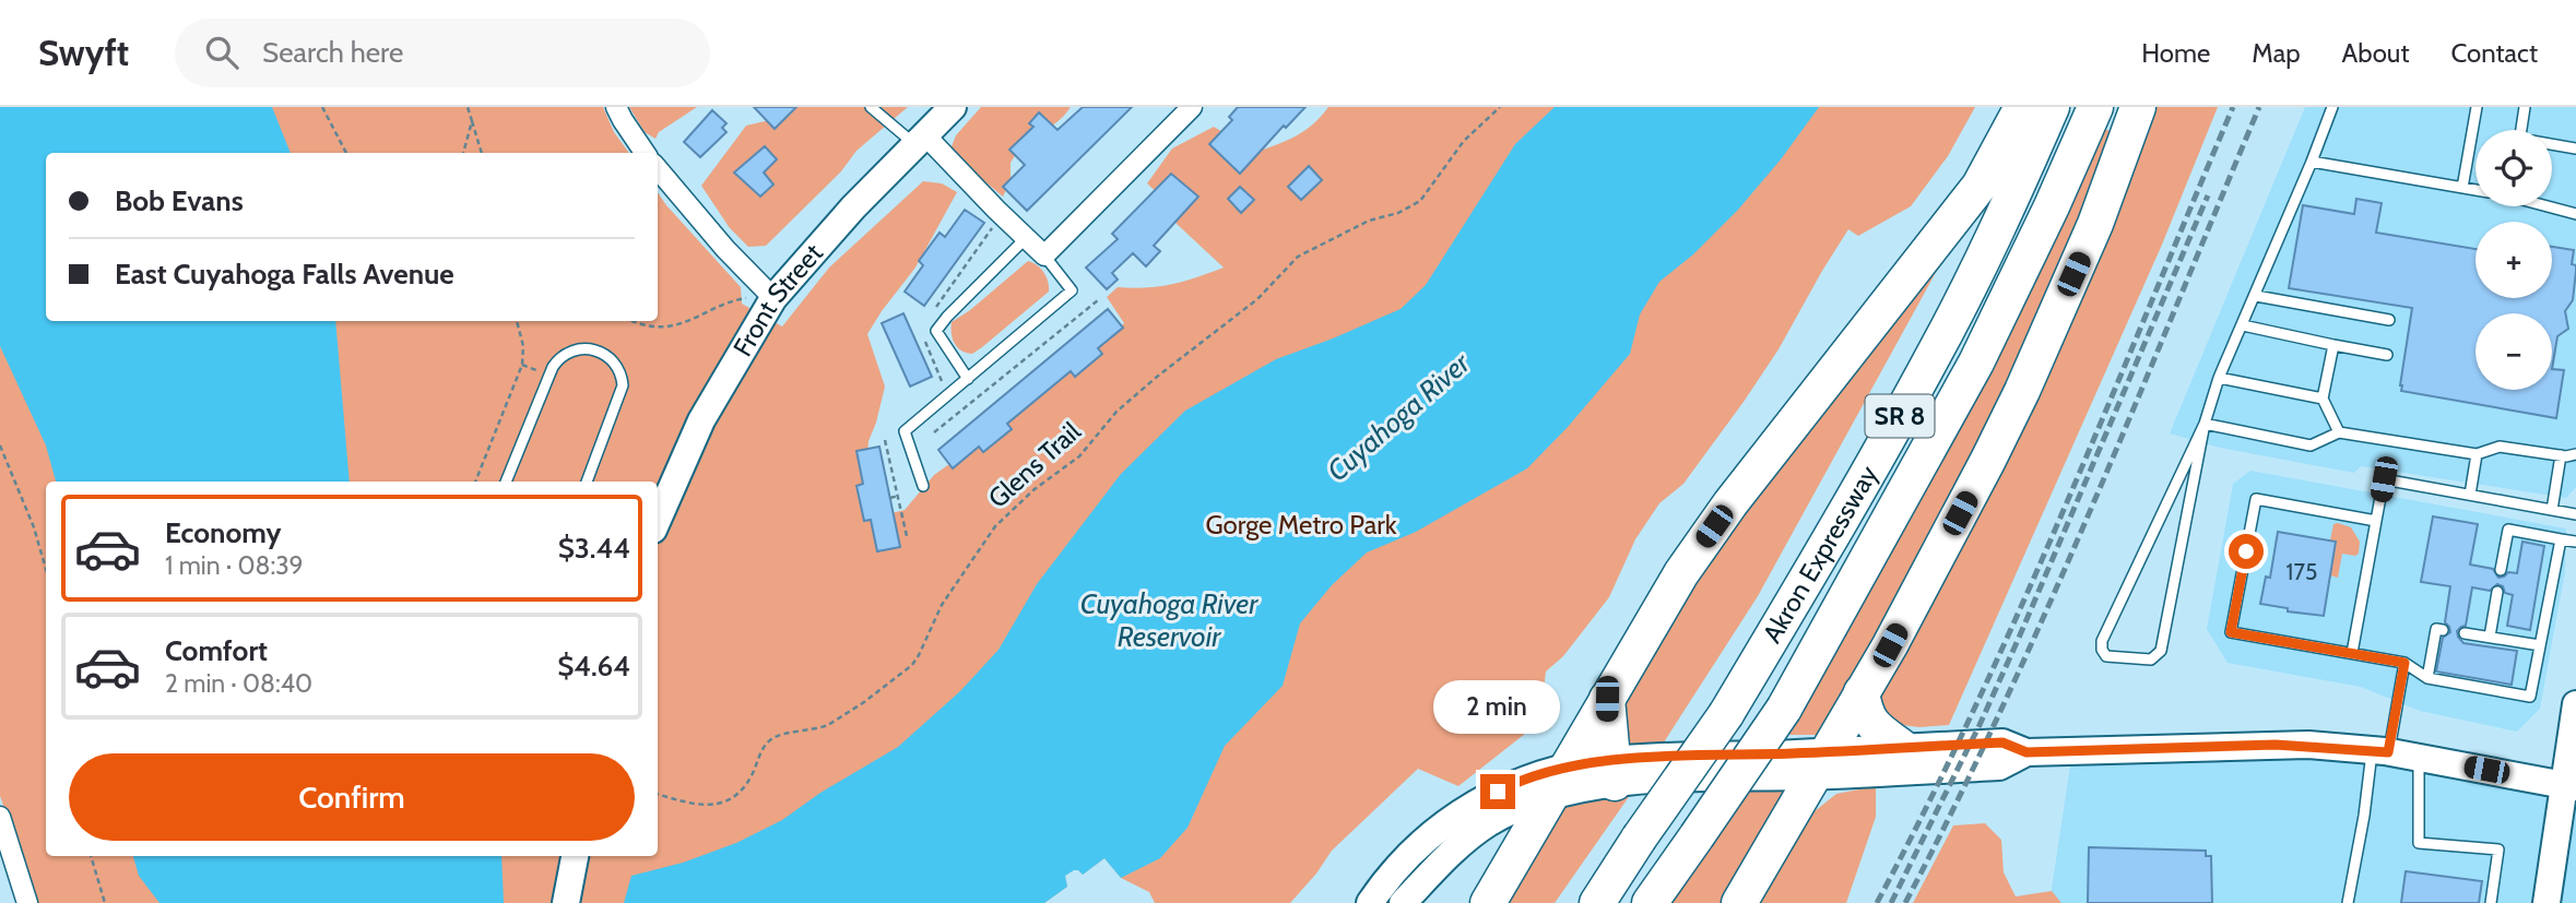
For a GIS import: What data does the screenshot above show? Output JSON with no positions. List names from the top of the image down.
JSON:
{
  "streets": {
    "highway": ["SR 8", "Akron Expressway"],
    "street": ["Front Street"],
    "path": ["Glens Trail"]
  },
  "water": ["Cuyahoga River", "Cuyahoga River Reservoir"],
  "parks": ["Gorge Metro Park"],
  "house_numbers": ["175"],
  "page": {
    "header": "Swyft",
    "search": "Search here",
    "nav": [
      "Home",
      "Map",
      "About",
      "Contact"
    ],
    "map_buttons": ["+", "−"],
    "banner": ["Bob Evans", "East Cuyahoga Falls Avenue"],
    "list": [
      {
        "name": "Economy",
        "note": "1 min · 08:39",
        "value": "$3.44"
      },
      {
        "name": "Comfort",
        "note": "2 min · 08:40",
        "value": "$4.64"
      }
    ],
    "bubble": "2 min",
    "buttons": "Confirm"
  }
}
